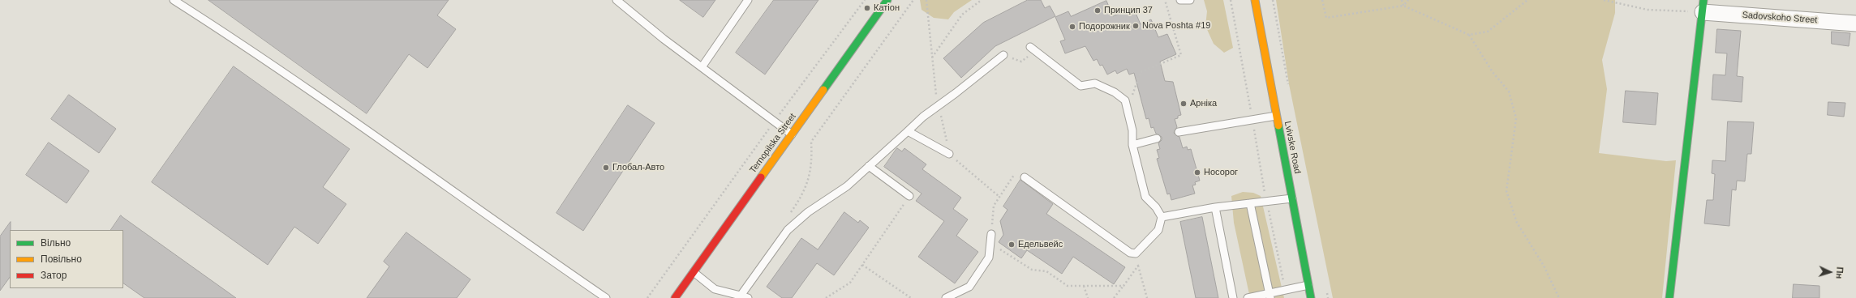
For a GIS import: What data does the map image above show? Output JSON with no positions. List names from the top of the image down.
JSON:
{
  "streets": {
    "main road": ["Ternopilska Street", "Lvivske Road"],
    "street": ["Sadovskoho Street"]
  },
  "places": [
    "Катіон",
    "Принцип 37",
    "Nova Poshta #19",
    "Подорожник",
    "Арніка",
    "Глобал-Авто",
    "Носорог",
    "Едельвейс"
  ],
  "legend": ["Вільно", "Повільно", "Затор"],
  "north": "right"
}
